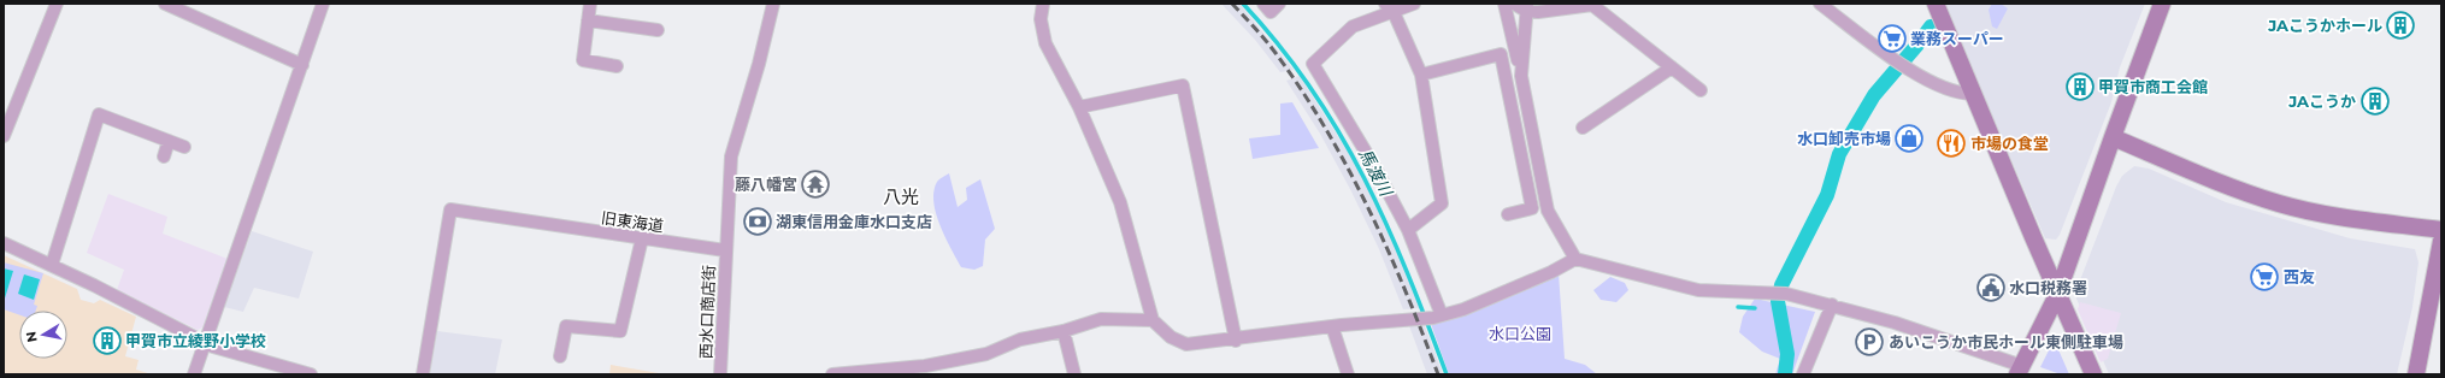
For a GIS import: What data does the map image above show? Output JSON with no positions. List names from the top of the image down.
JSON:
{
  "streets": {
    "street": ["旧東海道", "西水口商店街"]
  },
  "crossings": [
    ["旧東海道", "西水口商店街"]
  ],
  "districts": ["八光"],
  "water": ["馬渡川"],
  "parks": ["水口公園"],
  "places": {
    "building": [
      "JAこうかホール",
      "甲賀市商工会館",
      "JAこうか",
      "甲賀市立綾野小学校"
    ],
    "supermarket": ["業務スーパー", "西友"],
    "shop": ["水口卸売市場"],
    "restaurant": ["市場の食堂"],
    "temple": ["藤八幡宮"],
    "bank": ["湖東信用金庫水口支店"],
    "public building": ["水口税務署"],
    "parking": ["あいこうか市民ホール東側駐車場"]
  },
  "north": "left"
}
